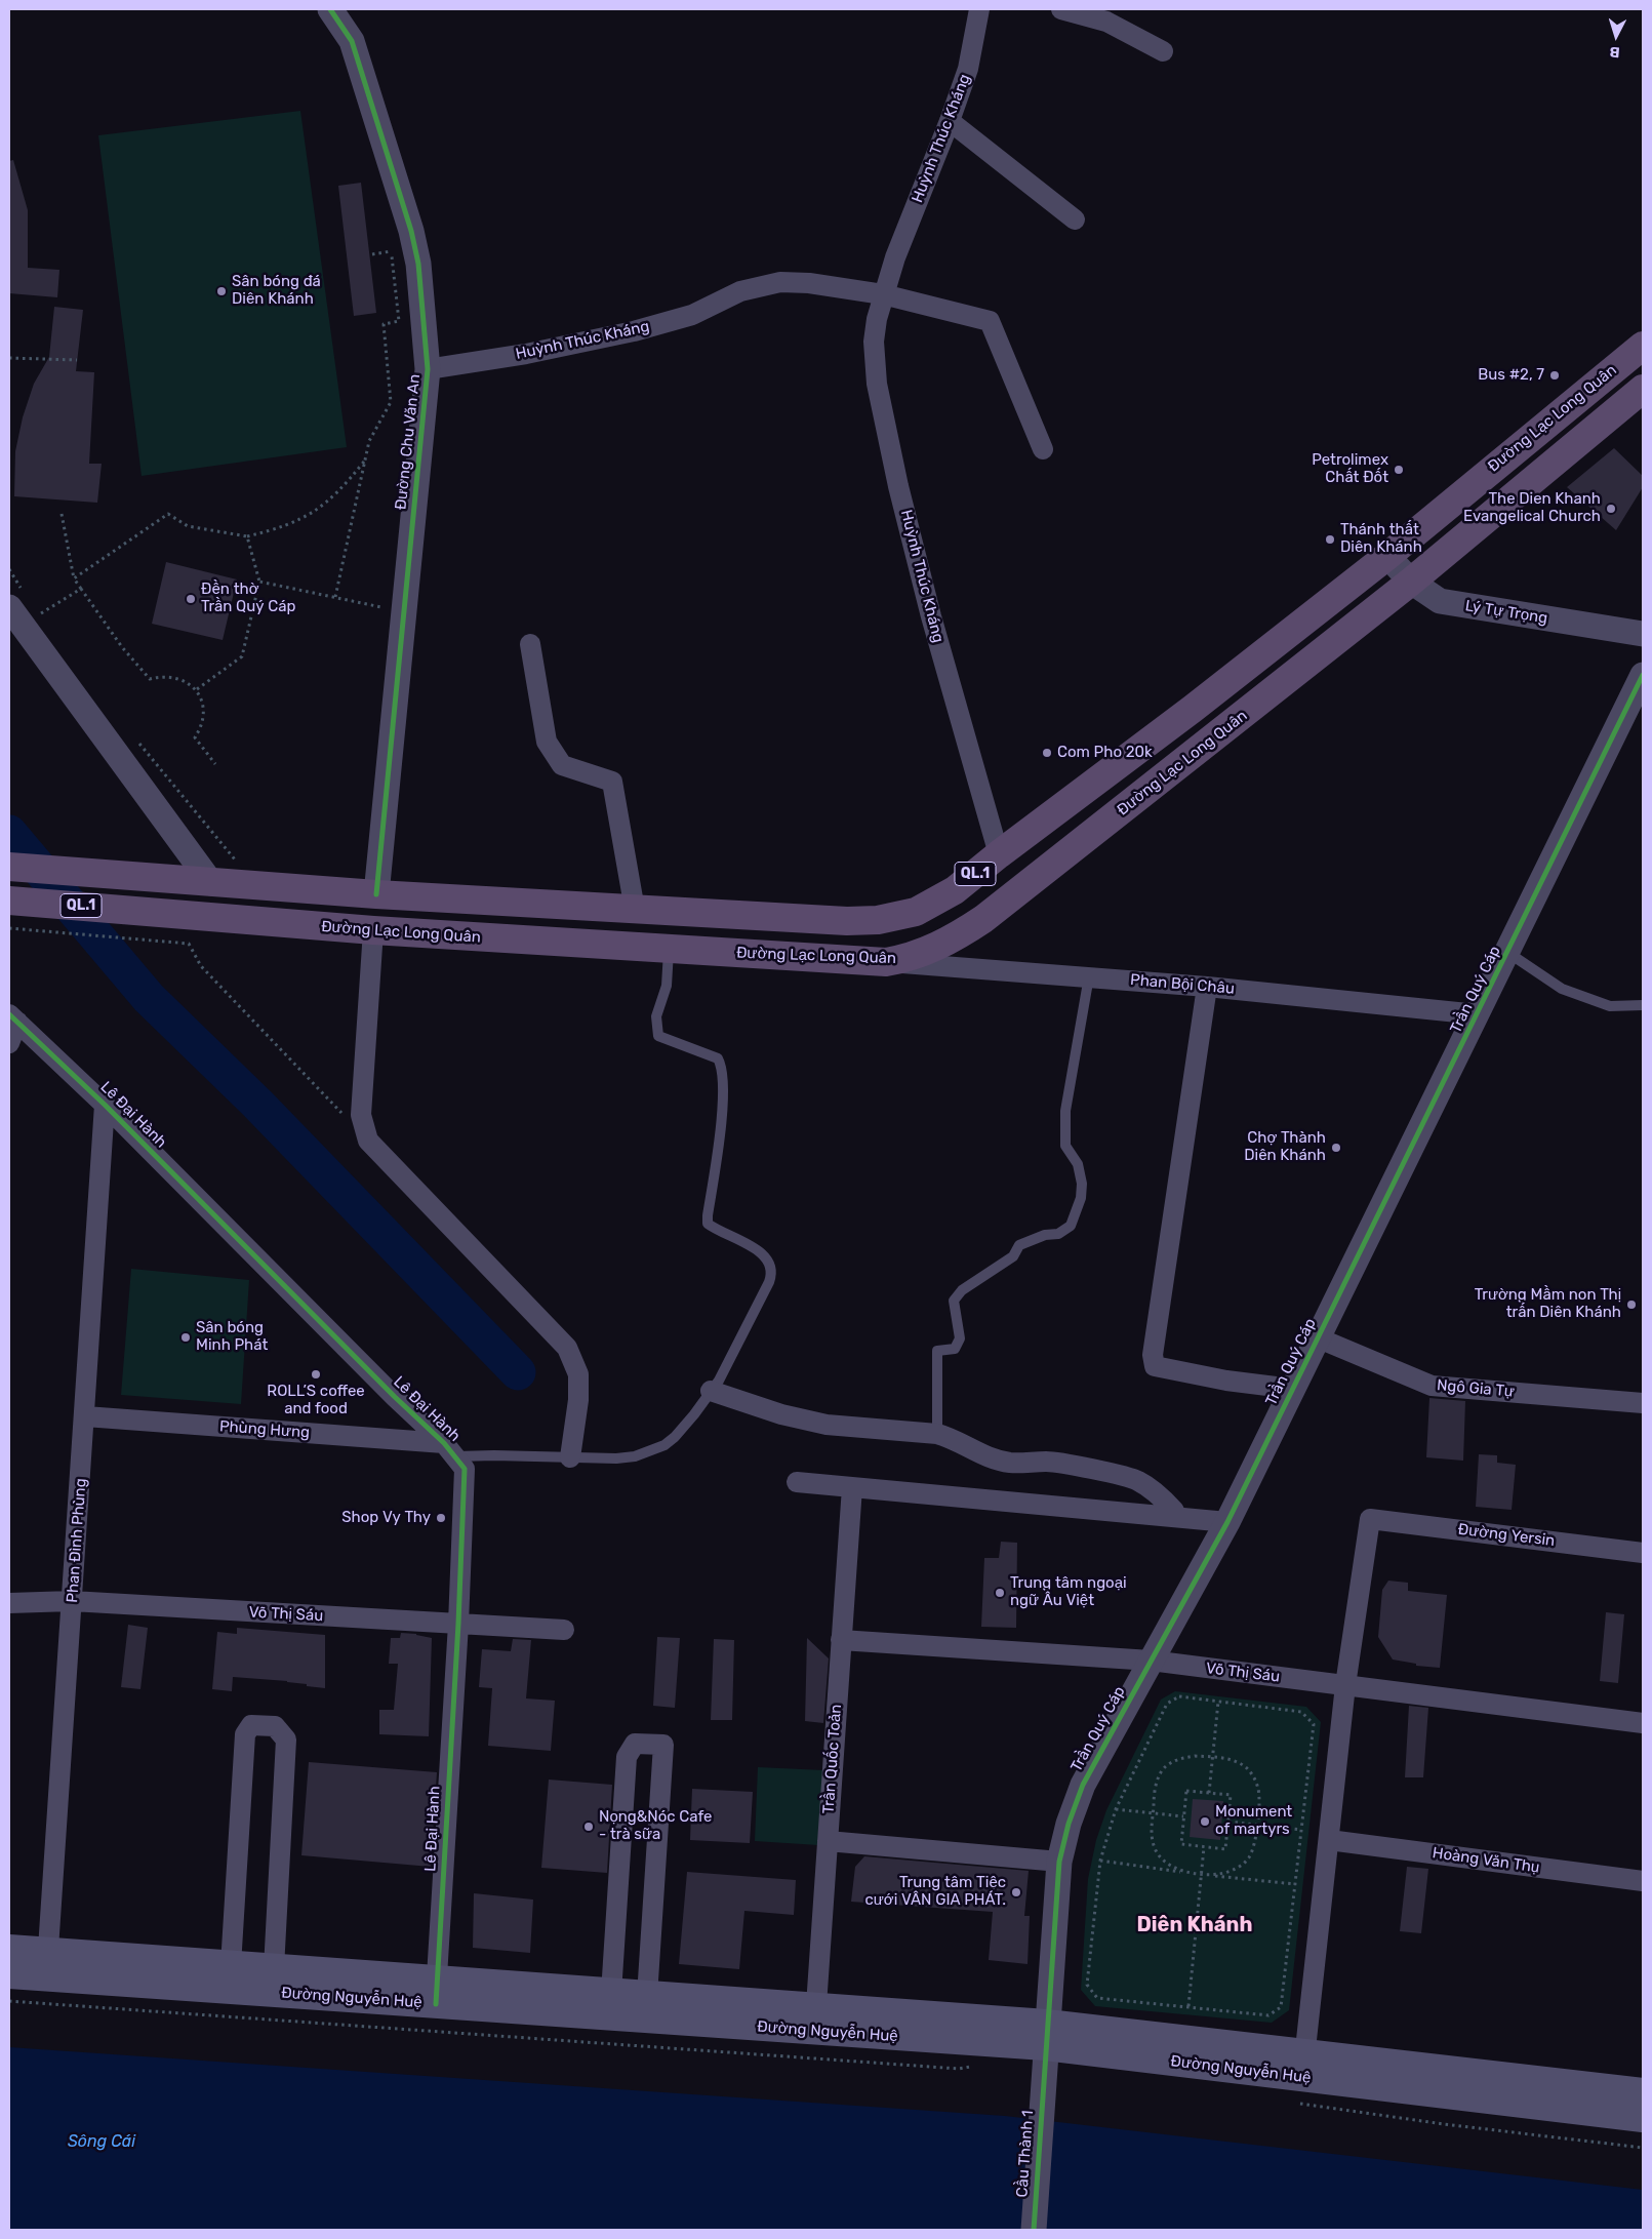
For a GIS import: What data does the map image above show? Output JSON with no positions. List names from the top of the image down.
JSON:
{
  "streets": {
    "main road": ["Đường Lạc Long Quân", "QL.1", "Đường Nguyễn Huệ"],
    "street": [
      "Huỳnh Thúc Kháng",
      "Đường Chu Văn An",
      "Lý Tự Trọng",
      "Phan Bội Châu",
      "Trần Quý Cáp",
      "Lê Đại Hành",
      "Ngô Gia Tự",
      "Phùng Hưng",
      "Đường Yersin",
      "Phan Đình Phùng",
      "Võ Thị Sáu",
      "Trần Quốc Toản",
      "Hoàng Văn Thụ",
      "Cầu Thành 1"
    ]
  },
  "crossings": [
    ["Huỳnh Thúc Kháng", "Đường Lạc Long Quân"],
    ["Huỳnh Thúc Kháng", "Đường Chu Văn An"],
    ["Đường Lạc Long Quân", "Đường Chu Văn An"],
    ["Đường Lạc Long Quân", "Lý Tự Trọng"],
    ["Đường Lạc Long Quân", "Phan Bội Châu"],
    ["Phan Bội Châu", "Trần Quý Cáp"],
    ["Trần Quý Cáp", "Ngô Gia Tự"],
    ["Trần Quý Cáp", "Võ Thị Sáu"],
    ["Trần Quý Cáp", "Đường Nguyễn Huệ"],
    ["Trần Quý Cáp", "Cầu Thành 1"],
    ["Lê Đại Hành", "Phùng Hưng"],
    ["Lê Đại Hành", "Phan Đình Phùng"],
    ["Lê Đại Hành", "Võ Thị Sáu"],
    ["Lê Đại Hành", "Đường Nguyễn Huệ"],
    ["Phùng Hưng", "Phan Đình Phùng"],
    ["Đường Yersin", "Võ Thị Sáu"],
    ["Phan Đình Phùng", "Võ Thị Sáu"],
    ["Phan Đình Phùng", "Đường Nguyễn Huệ"],
    ["Võ Thị Sáu", "Trần Quốc Toản"],
    ["Trần Quốc Toản", "Đường Nguyễn Huệ"]
  ],
  "districts": ["Diên Khánh"],
  "water": ["Sông Cái"],
  "places": [
    "Sân bóng đá Diên Khánh",
    "Bus #2, 7",
    "Petrolimex Chất Đốt",
    "The Dien Khanh Evangelical Church",
    "Thánh thất Diên Khánh",
    "Đền thờ Trần Quý Cáp",
    "Com Pho 20k",
    "Chợ Thành Diên Khánh",
    "Trường Mầm non Thị trấn Diên Khánh",
    "Sân bóng Minh Phát",
    "ROLL’S coffee and food",
    "Shop Vy Thy",
    "Trung tâm ngoại ngữ Âu Việt",
    "Monument of martyrs",
    "Nọng&Nóc Cafe - trà sữa",
    "Trung tâm Tiệc cưới VÂN GIA PHÁT."
  ],
  "north": "bottom"
}
